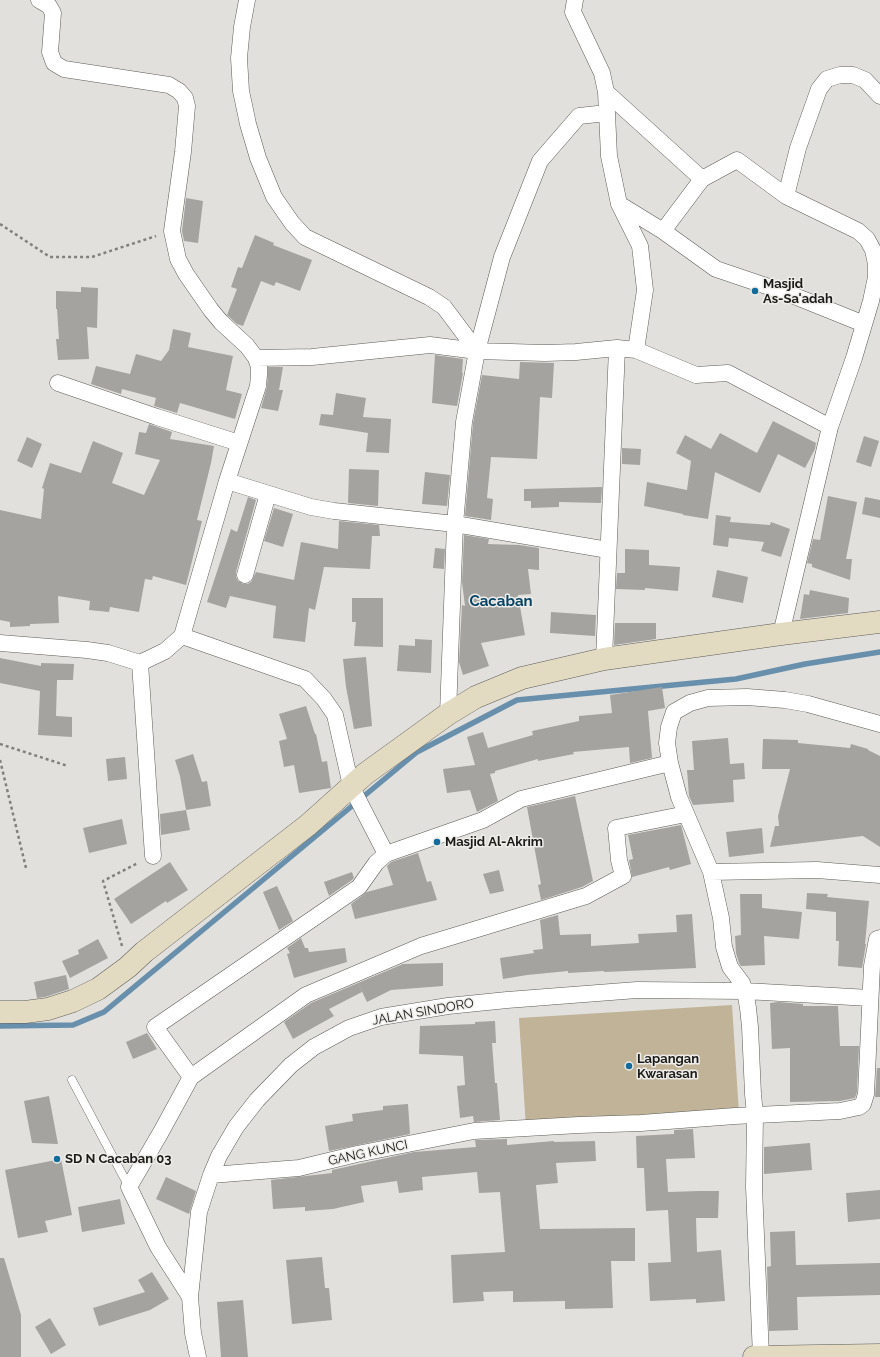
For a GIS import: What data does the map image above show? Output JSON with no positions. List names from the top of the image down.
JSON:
{
  "streets": {
    "street": ["JALAN SINDORO", "GANG KUNCI"]
  },
  "crossings": [
    ["JALAN SINDORO", "GANG KUNCI"]
  ],
  "districts": ["Cacaban"],
  "places": [
    "Masjid As-Sa'adah",
    "Masjid Al-Akrim",
    "Lapangan Kwarasan",
    "SD N Cacaban 03"
  ]
}
